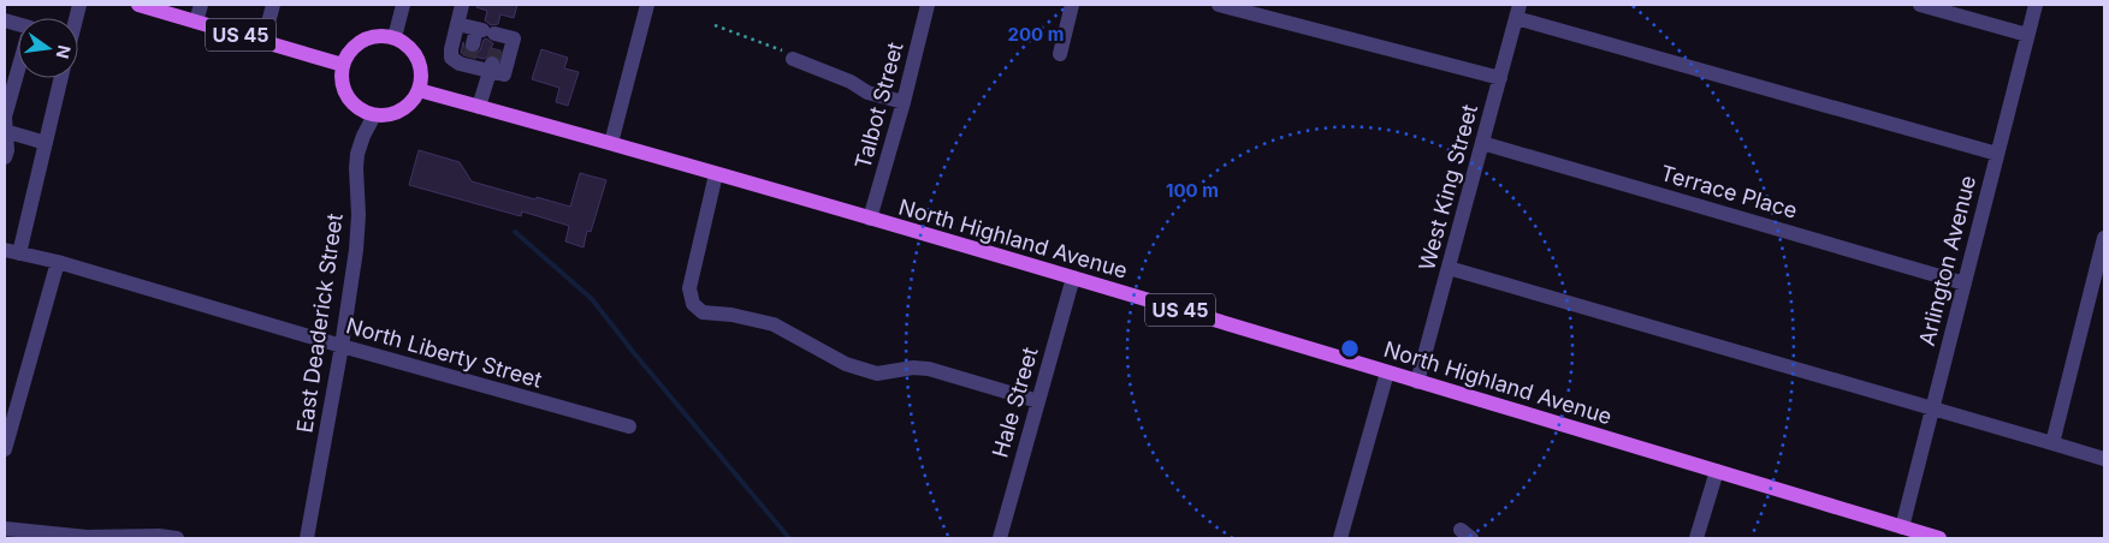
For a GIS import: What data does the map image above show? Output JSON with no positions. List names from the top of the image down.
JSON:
{
  "streets": {
    "main road": ["US 45", "North Highland Avenue"],
    "street": [
      "Talbot Street",
      "West King Street",
      "Terrace Place",
      "Arlington Avenue",
      "East Deaderick Street",
      "North Liberty Street",
      "Hale Street"
    ]
  },
  "crossings": [
    ["US 45", "North Highland Avenue"],
    ["US 45", "East Deaderick Street"],
    ["Talbot Street", "North Highland Avenue"],
    ["West King Street", "Terrace Place"],
    ["West King Street", "North Highland Avenue"],
    ["Terrace Place", "Arlington Avenue"],
    ["North Highland Avenue", "Arlington Avenue"],
    ["North Highland Avenue", "East Deaderick Street"],
    ["North Highland Avenue", "Hale Street"],
    ["East Deaderick Street", "North Liberty Street"]
  ],
  "north": "right",
  "rings": ["200 m", "100 m"]
}
